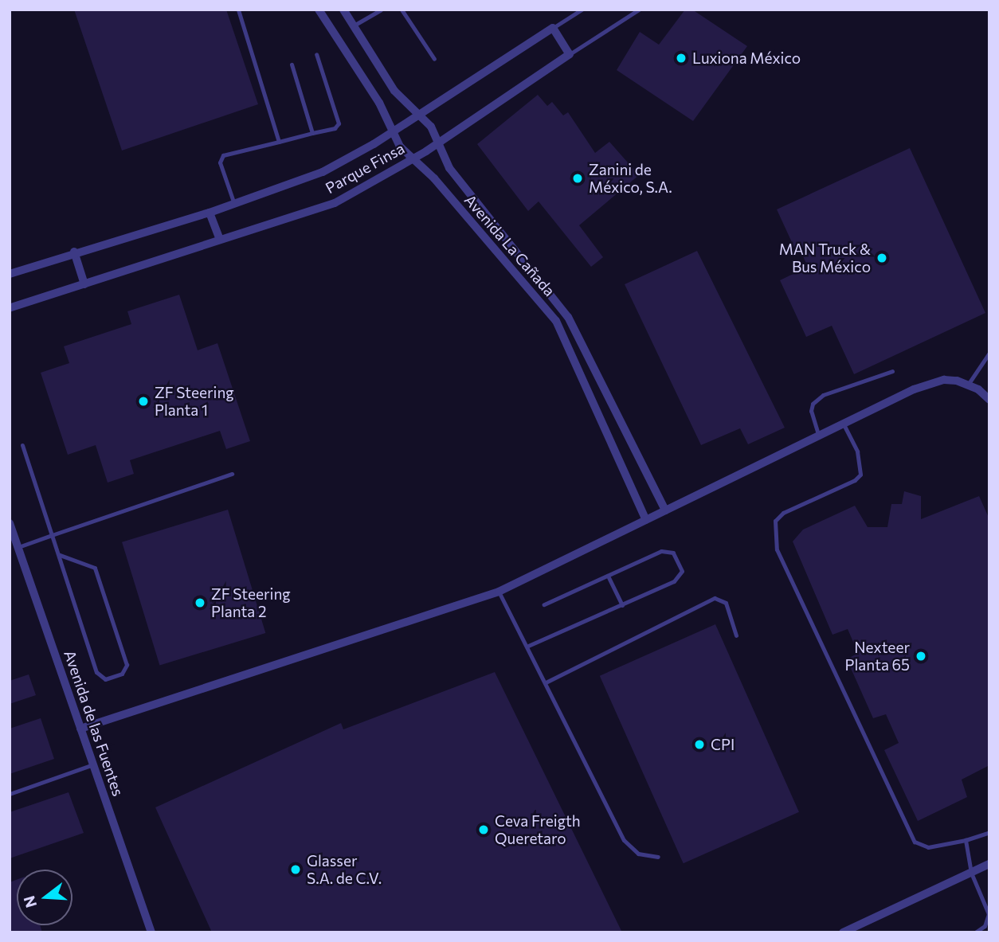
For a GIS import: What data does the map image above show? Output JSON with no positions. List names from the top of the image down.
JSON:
{
  "streets": {
    "street": ["Parque Finsa", "Avenida La Cañada", "Avenida de las Fuentes"]
  },
  "crossings": [
    ["Parque Finsa", "Avenida La Cañada"]
  ],
  "places": [
    "Luxiona México",
    "Zanini de México, S.A.",
    "MAN Truck & Bus México",
    "ZF Steering Planta 1",
    "ZF Steering Planta 2",
    "Nexteer Planta 65",
    "CPI",
    "Ceva Freigth Queretaro",
    "Glasser S.A. de C.V."
  ],
  "north": "left"
}
